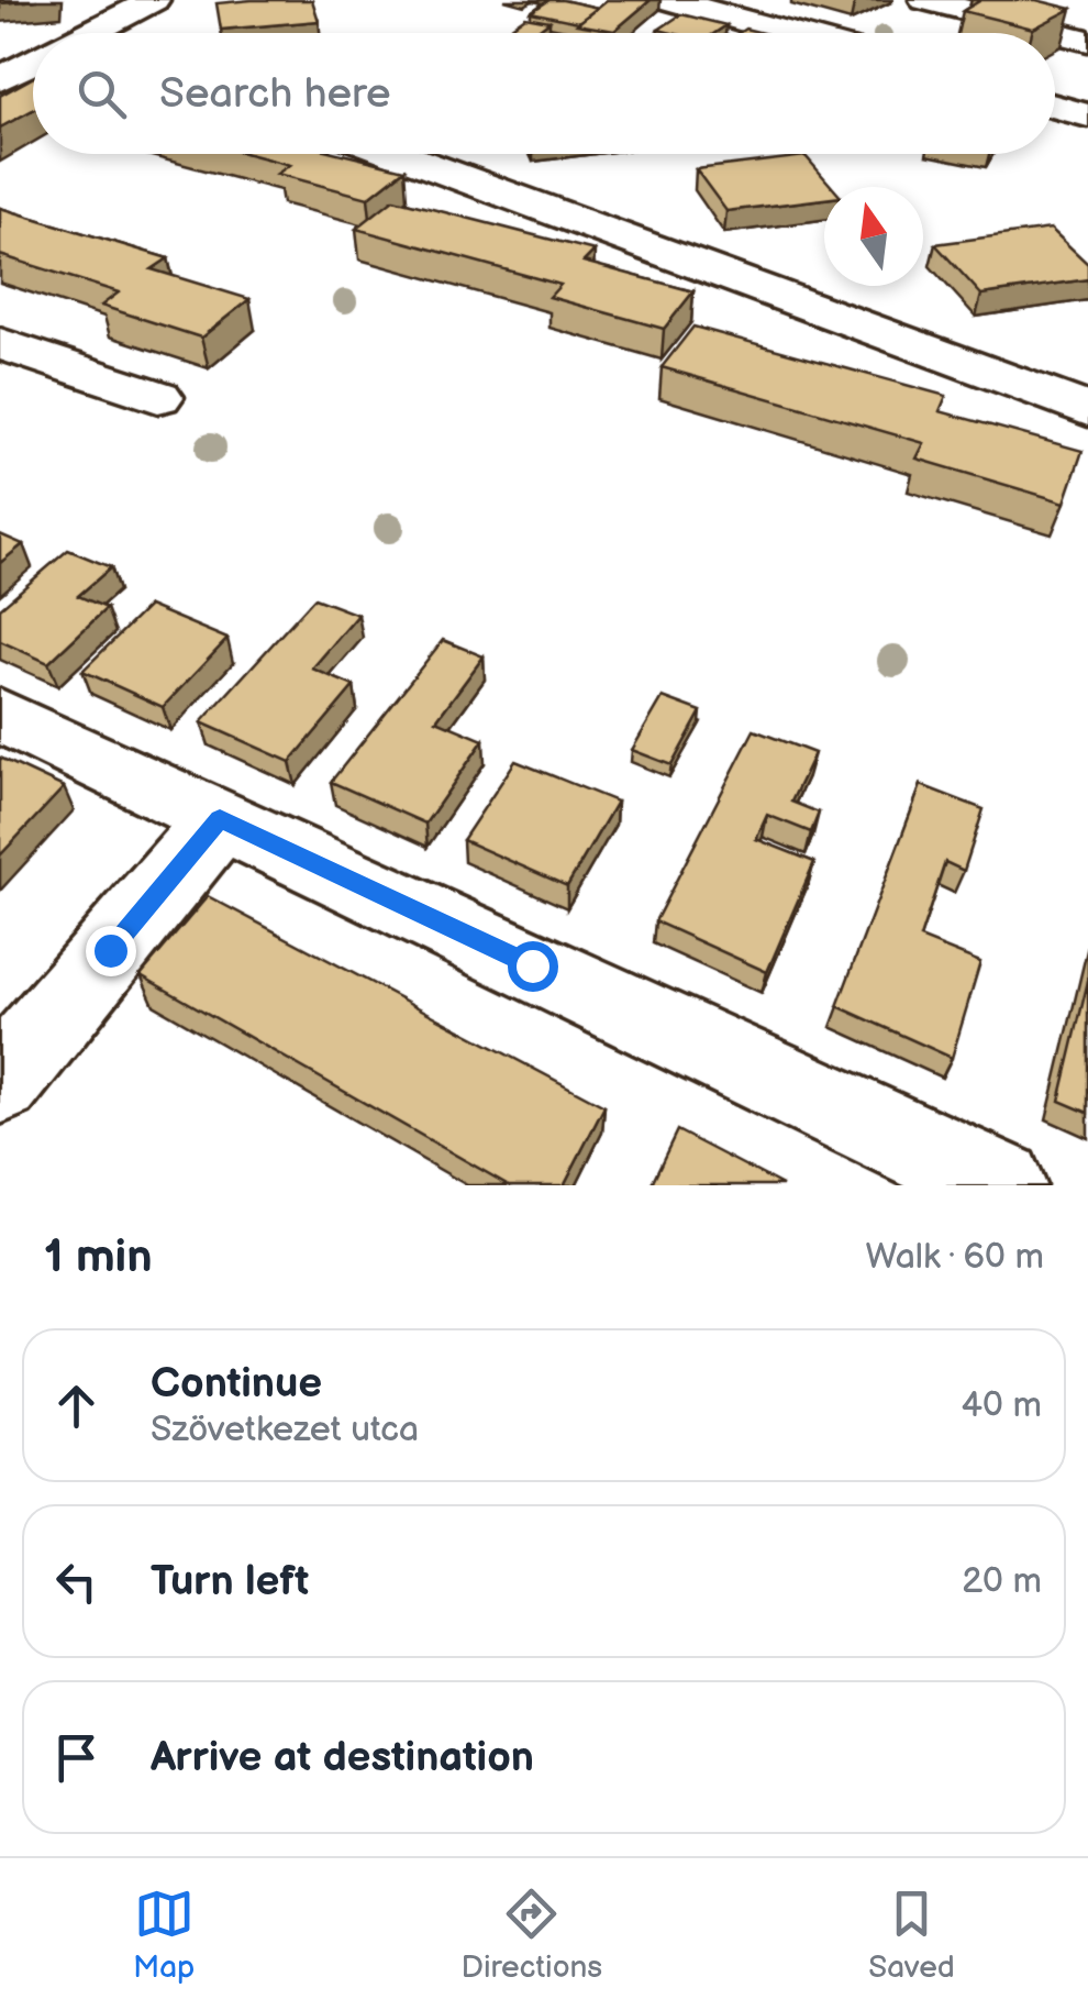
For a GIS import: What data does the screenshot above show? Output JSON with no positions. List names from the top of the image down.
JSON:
{
  "north": "top",
  "page": {
    "search": "Search here",
    "heading": ["1 min", "Walk · 60 m"],
    "list": [
      ["Continue", "Szövetkezet utca", "40 m"],
      ["Turn left", "20 m"],
      "Arrive at destination"
    ],
    "nav": ["Map", "Directions", "Saved"]
  }
}
